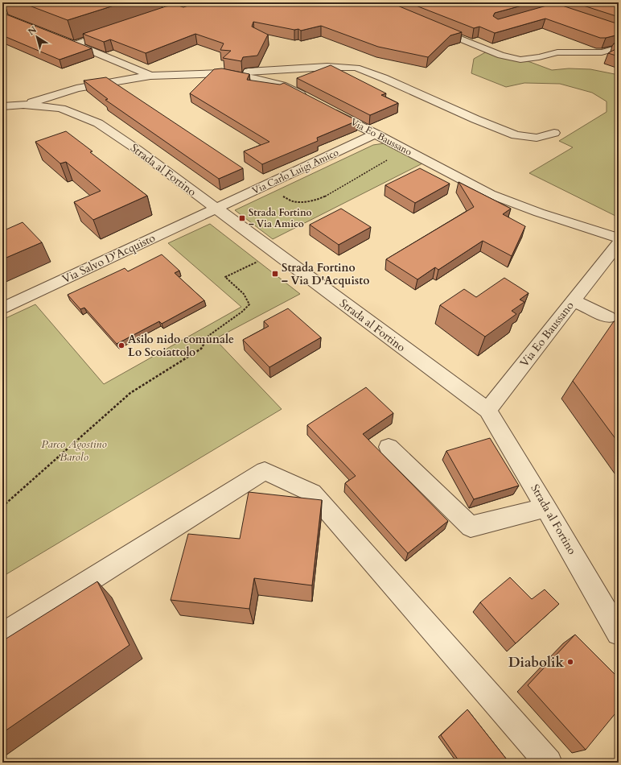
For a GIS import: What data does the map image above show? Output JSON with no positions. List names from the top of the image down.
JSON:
{
  "streets": {
    "street": [
      "Via Eo Baussano",
      "Strada al Fortino",
      "Via Carlo Luigi Amico",
      "Via Salvo D'Acquisto"
    ]
  },
  "crossings": [
    ["Via Eo Baussano", "Strada al Fortino"],
    ["Via Eo Baussano", "Via Carlo Luigi Amico"],
    ["Strada al Fortino", "Via Carlo Luigi Amico"],
    ["Strada al Fortino", "Via Salvo D'Acquisto"],
    ["Via Carlo Luigi Amico", "Via Salvo D'Acquisto"]
  ],
  "parks": ["Parco Agostino Barolo"],
  "places": {
    "transit": ["Strada Fortino – Via Amico", "Strada Fortino – Via D'Acquisto"],
    "other": ["Asilo nido comunale Lo Scoiattolo", "Diabolik"]
  },
  "north": "top left"
}
